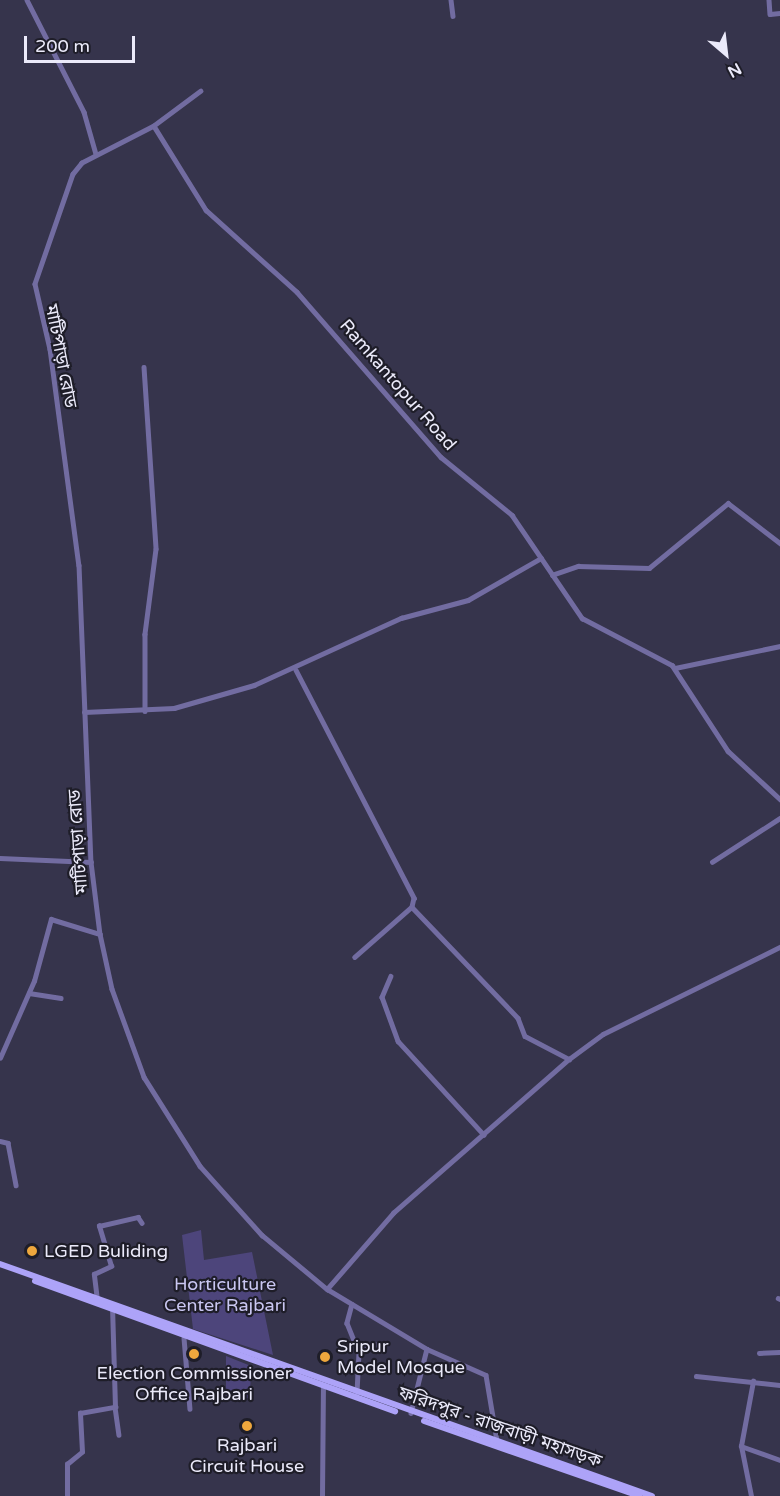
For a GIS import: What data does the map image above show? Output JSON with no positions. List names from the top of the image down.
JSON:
{
  "streets": {
    "main road": ["ফরিদপুর - রাজবাড়ী মহাসড়ক"],
    "street": ["মাটিপাড়া রোড", "Ramkantopur Road"]
  },
  "crossings": [
    ["মাটিপাড়া রোড", "Ramkantopur Road"],
    ["মাটিপাড়া রোড", "ফরিদপুর - রাজবাড়ী মহাসড়ক"]
  ],
  "parks": ["Horticulture Center Rajbari"],
  "places": [
    "LGED Buliding",
    "Election Commissioner Office Rajbari",
    "Sripur Model Mosque",
    "Rajbari Circuit House"
  ],
  "scale_bar": "200 m",
  "north": "bottom right"
}
